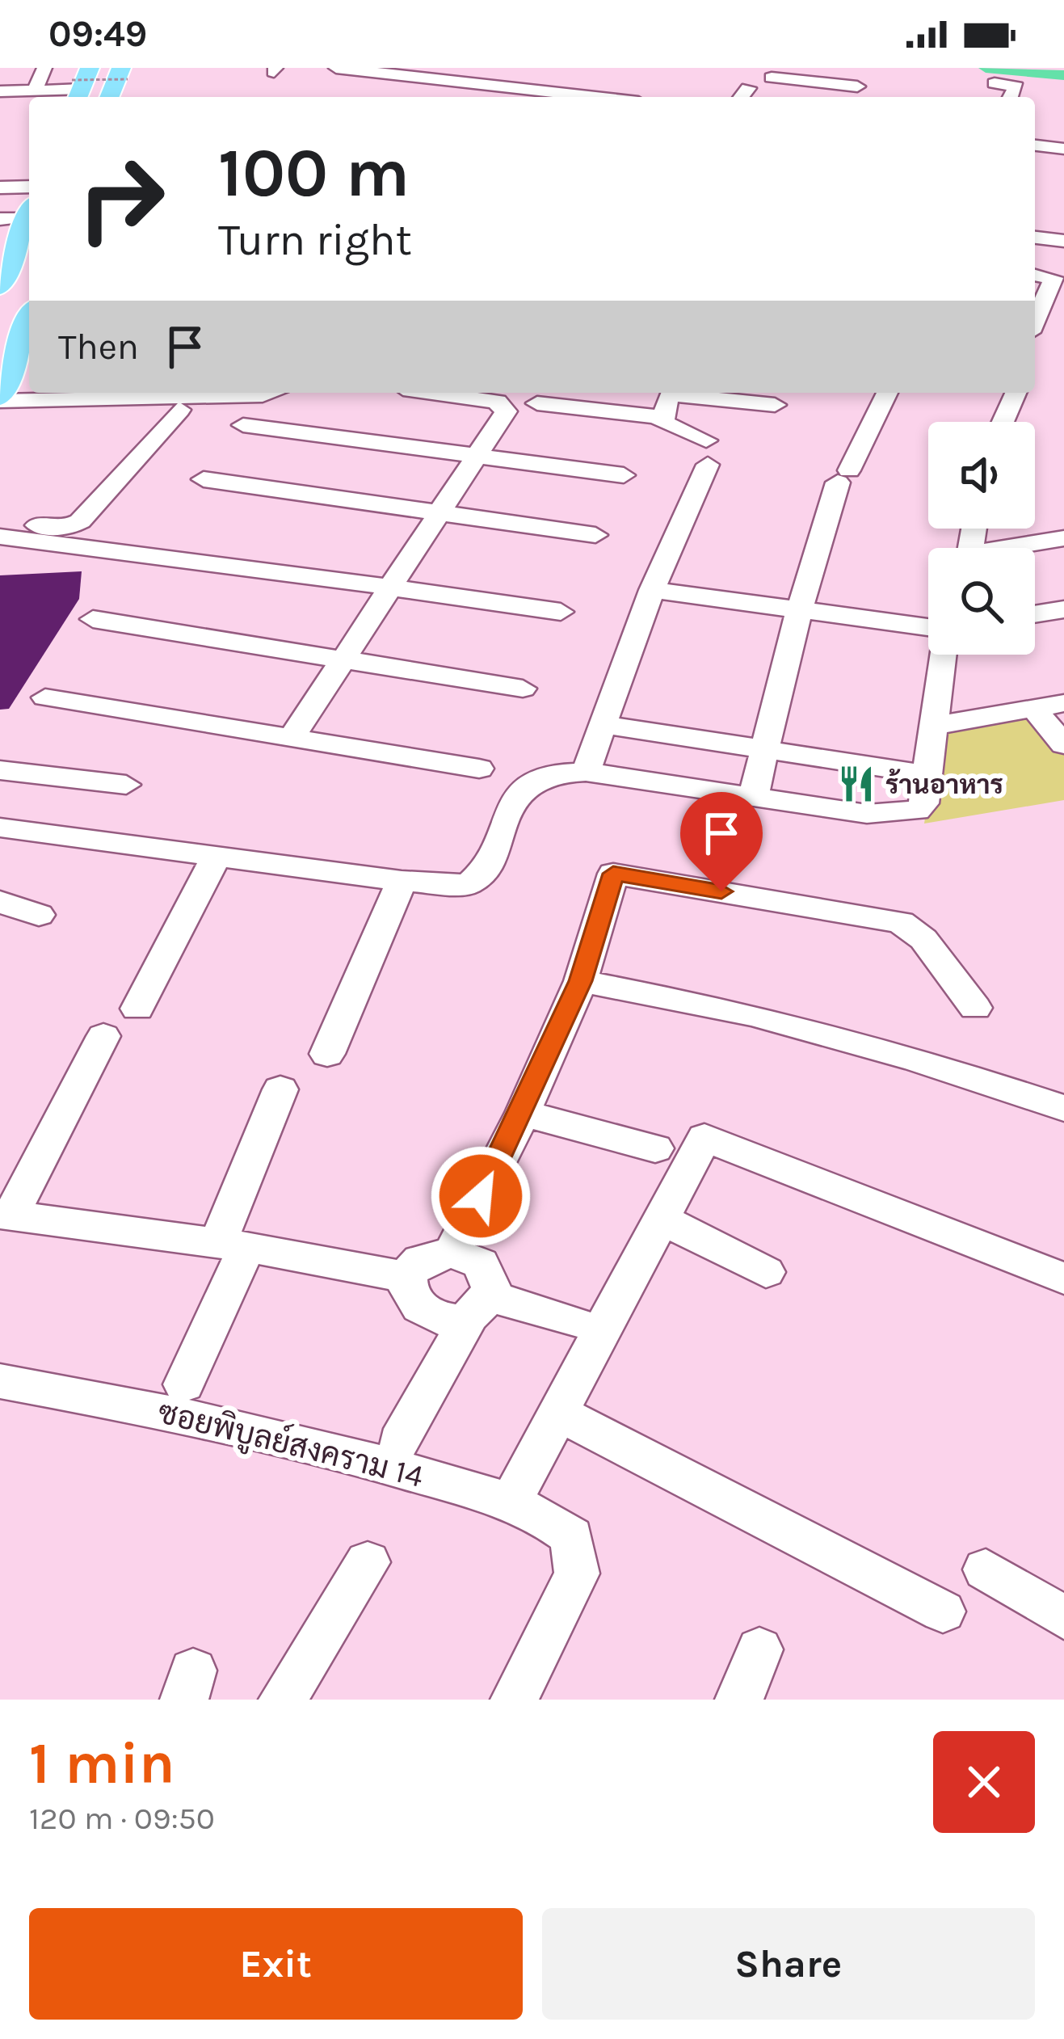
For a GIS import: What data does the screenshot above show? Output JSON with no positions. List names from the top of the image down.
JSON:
{
  "streets": {
    "street": ["ซอยพิบูลย์สงคราม 14"]
  },
  "places": {
    "restaurant": ["ร้านอาหาร"]
  },
  "page": {
    "status": "09:49",
    "turn": ["100 m", "Turn right"],
    "then": "Then",
    "heading": ["1 min", "120 m · 09:50"],
    "buttons": ["Exit", "Share"]
  }
}
